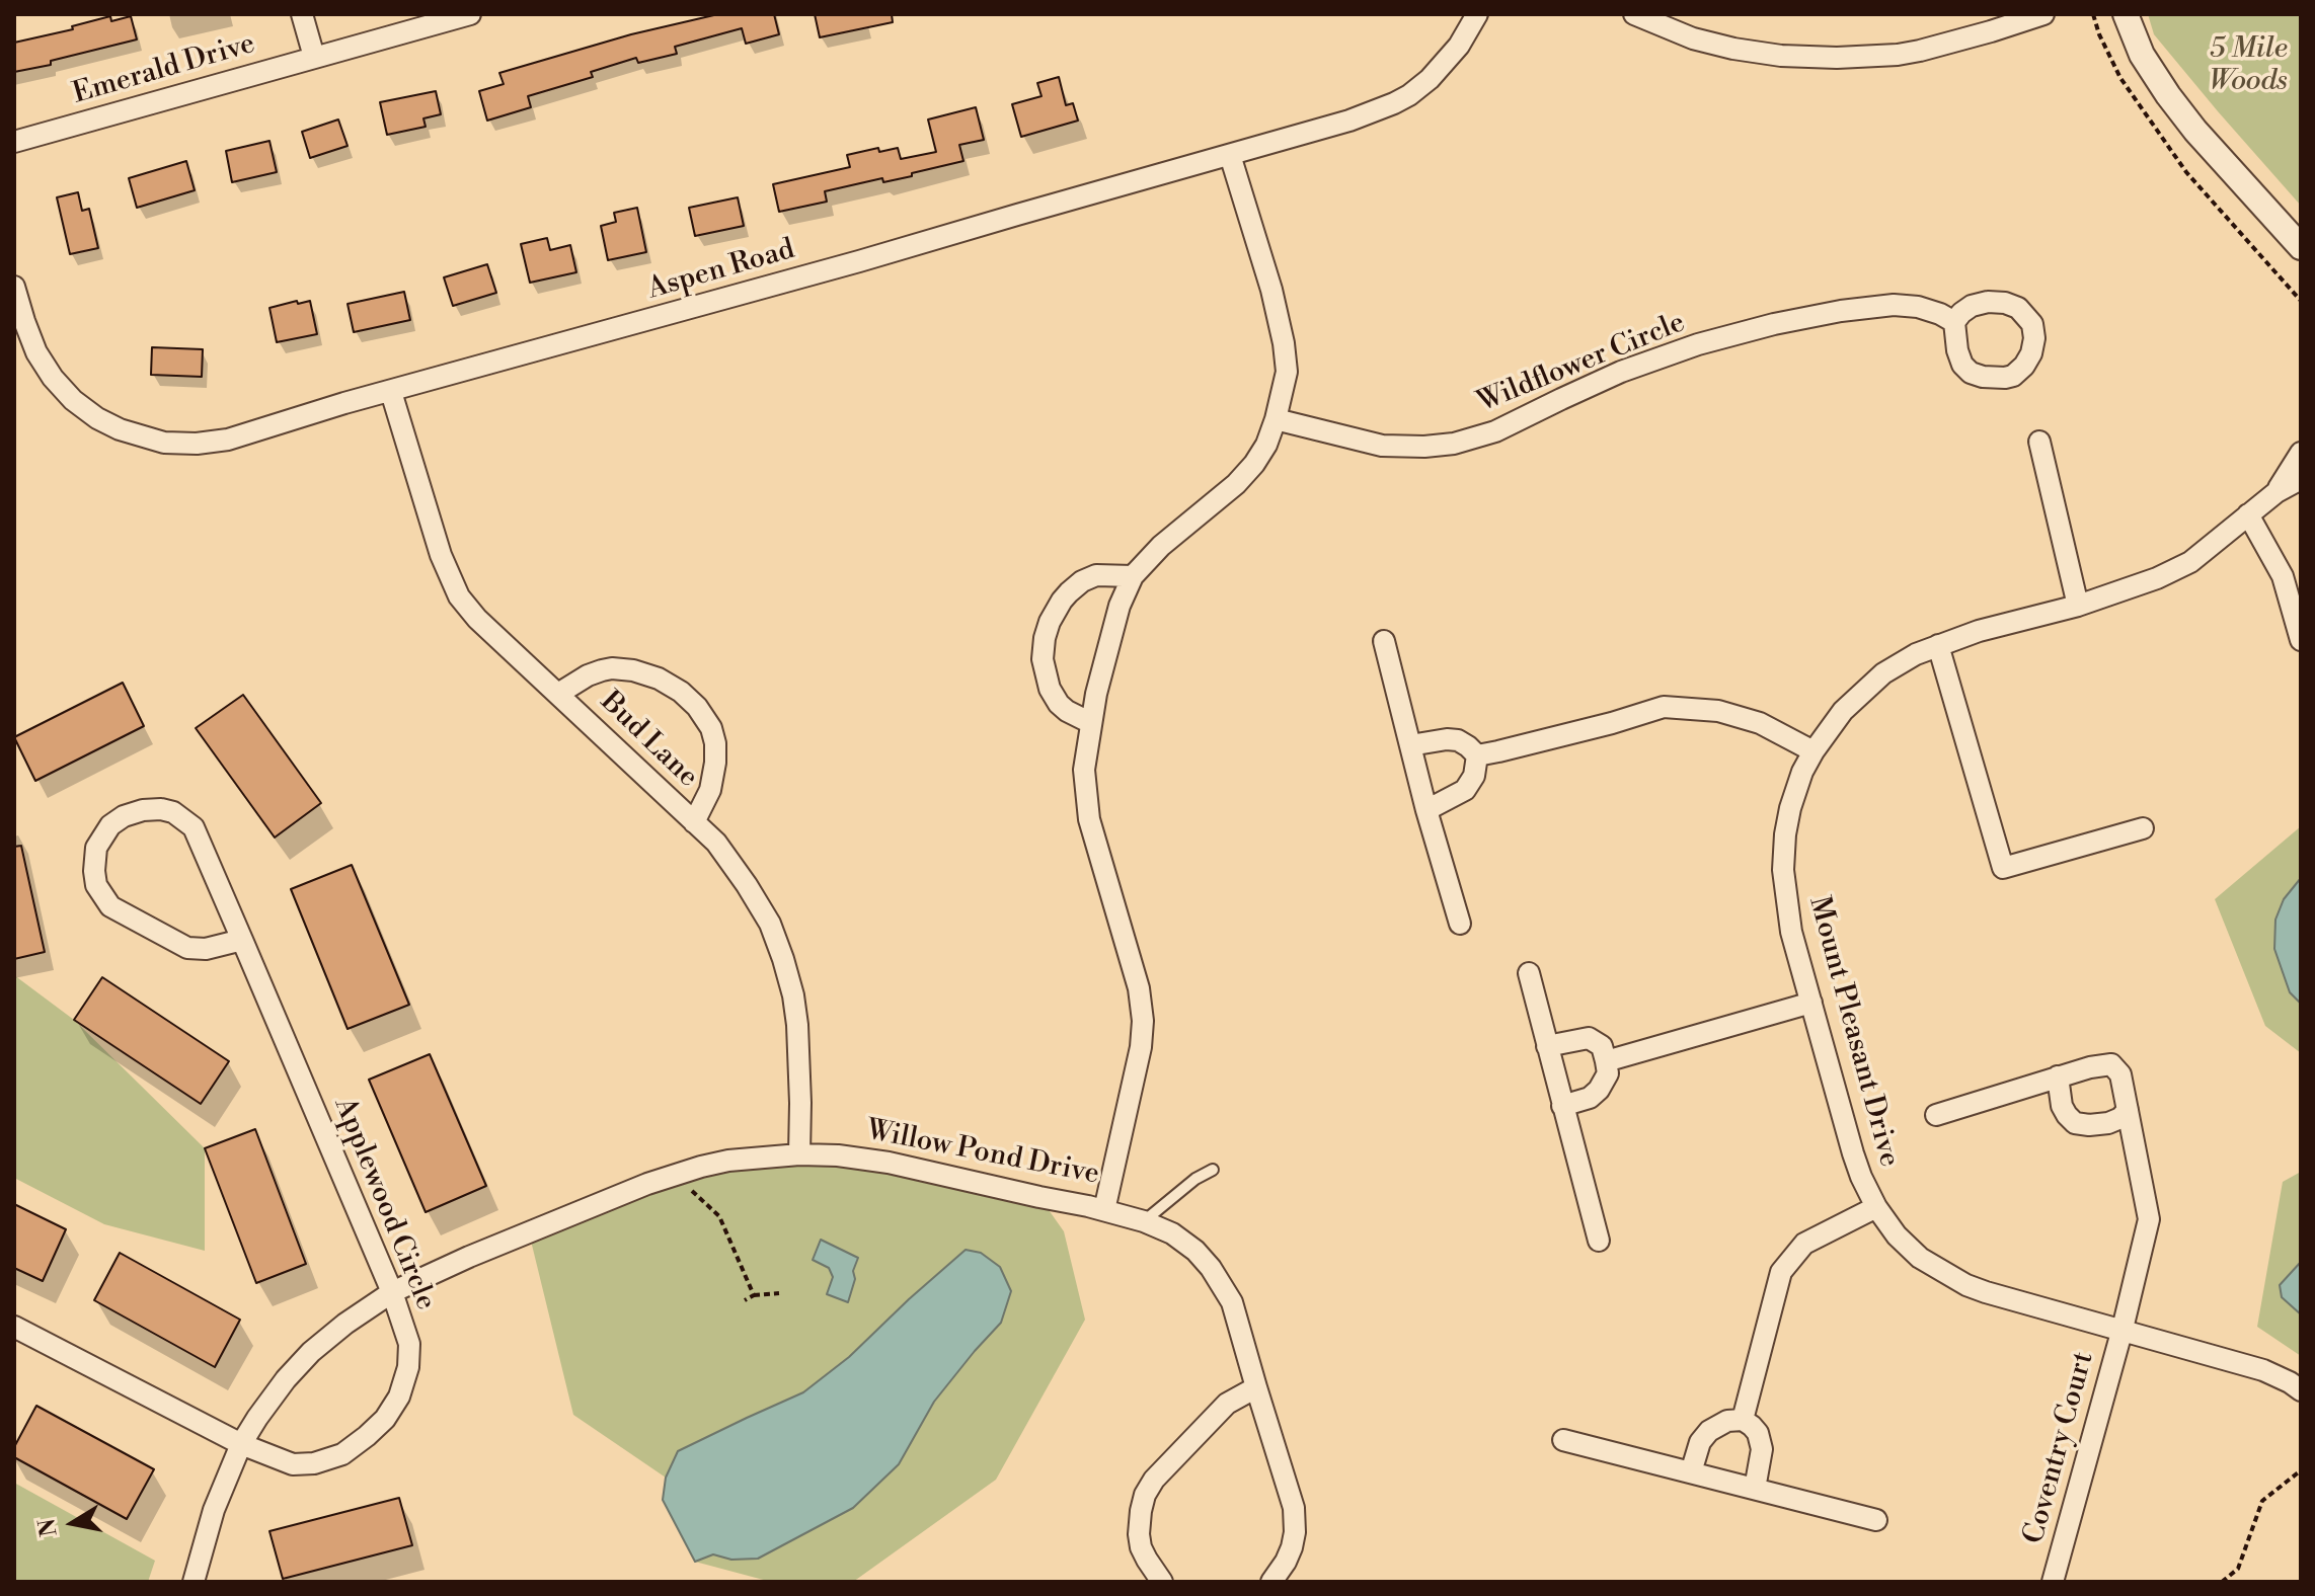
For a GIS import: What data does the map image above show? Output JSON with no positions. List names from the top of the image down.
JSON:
{
  "streets": {
    "street": [
      "Emerald Drive",
      "Aspen Road",
      "Wildflower Circle",
      "Bud Lane",
      "Mount Pleasant Drive",
      "Willow Pond Drive",
      "Applewood Circle",
      "Coventry Court"
    ]
  },
  "crossings": [
    ["Aspen Road", "Bud Lane"],
    ["Aspen Road", "Willow Pond Drive"],
    ["Wildflower Circle", "Willow Pond Drive"],
    ["Bud Lane", "Willow Pond Drive"],
    ["Mount Pleasant Drive", "Coventry Court"],
    ["Willow Pond Drive", "Applewood Circle"]
  ],
  "parks": ["5 Mile Woods"],
  "north": "left"
}
